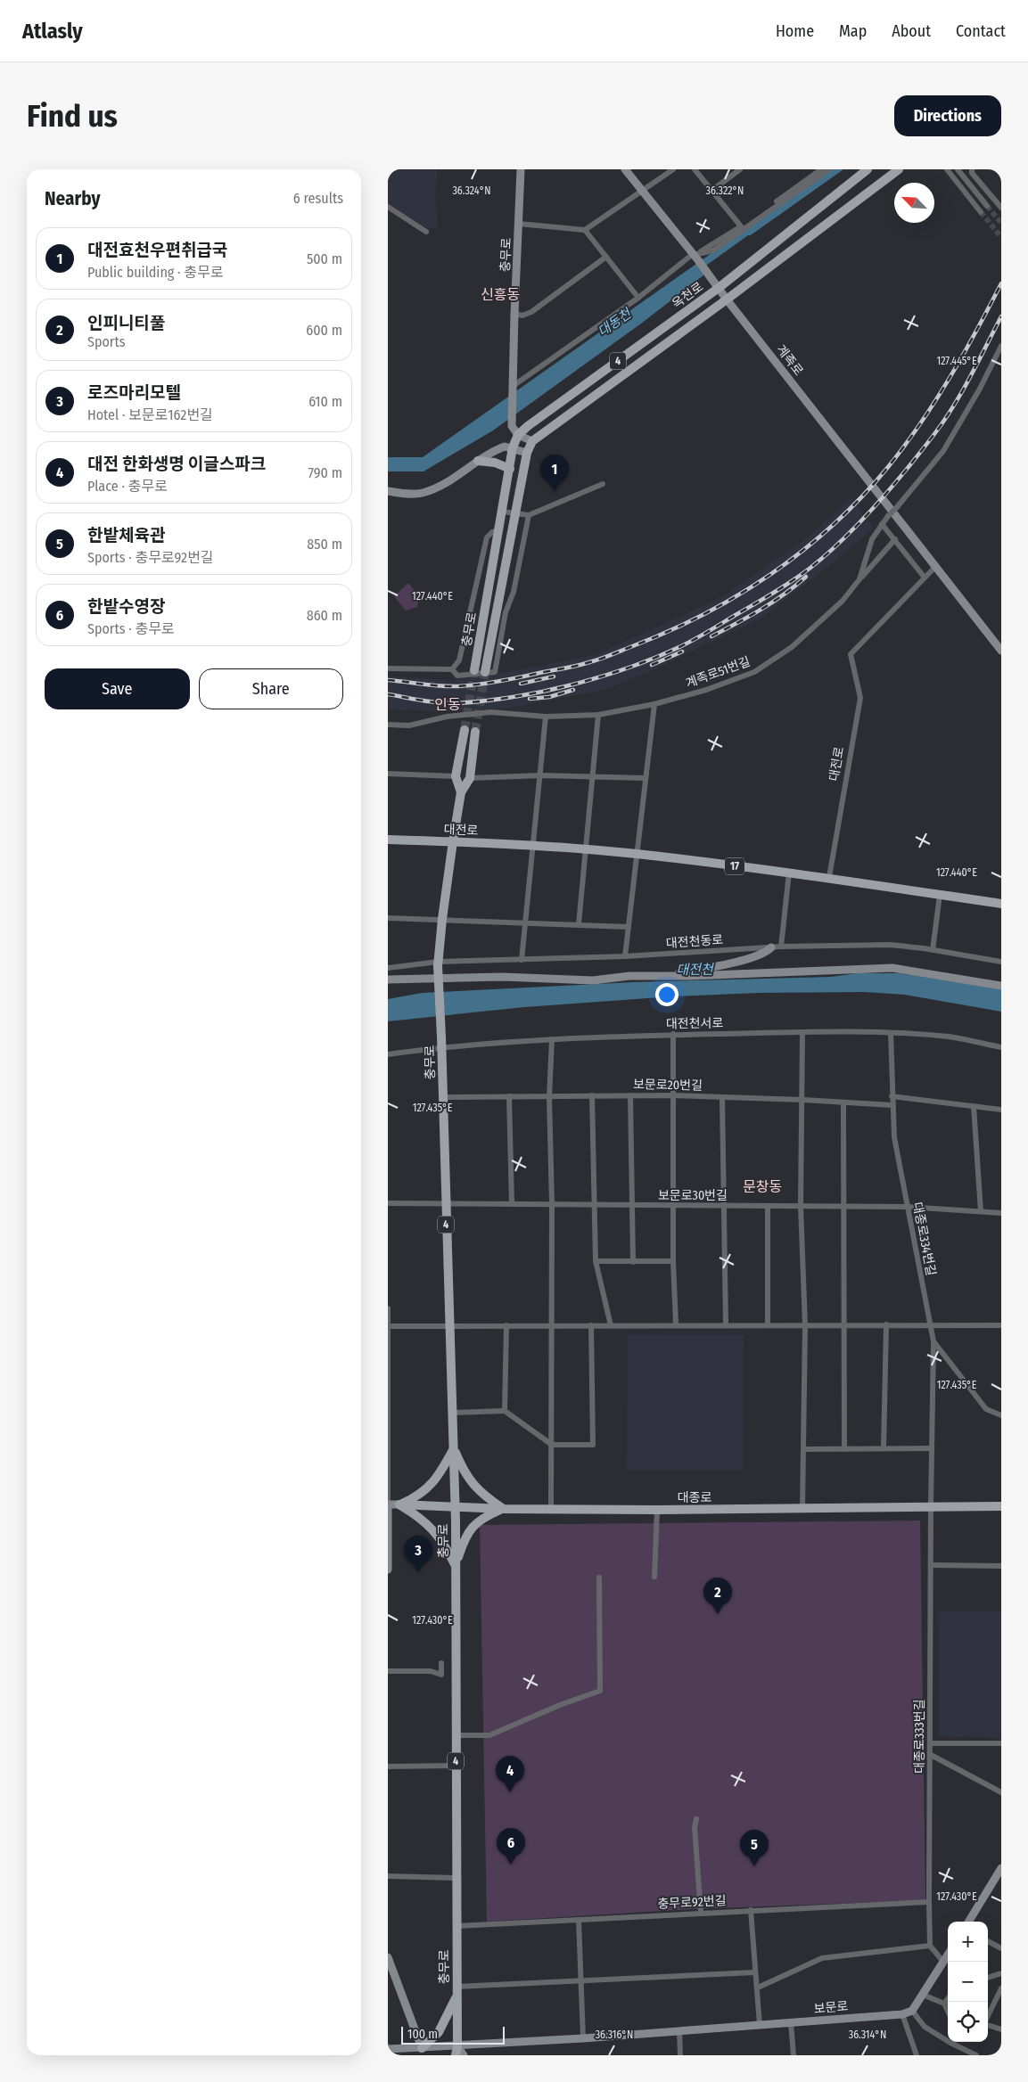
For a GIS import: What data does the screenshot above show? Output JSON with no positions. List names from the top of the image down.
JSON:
{
  "streets": {
    "main road": [
      "충무로",
      "옥천로",
      "계족로",
      "4",
      "대전로",
      "17",
      "대종로",
      "보문로"
    ],
    "street": [
      "계족로51번길",
      "대전천동로",
      "대전천서로",
      "보문로20번길",
      "보문로30번길",
      "대종로334번길",
      "대종로333번길",
      "충무로92번길"
    ]
  },
  "crossings": [
    ["충무로", "옥천로"],
    ["충무로", "대전로"],
    ["충무로", "대전천동로"],
    ["충무로", "대전천서로"],
    ["충무로", "보문로20번길"],
    ["충무로", "보문로30번길"],
    ["충무로", "대종로"],
    ["충무로", "충무로92번길"],
    ["충무로", "보문로"],
    ["옥천로", "계족로"],
    ["대전천서로", "대종로334번길"],
    ["보문로20번길", "대종로334번길"],
    ["보문로30번길", "대종로334번길"],
    ["대종로334번길", "대종로"],
    ["대종로334번길", "대종로333번길"],
    ["대종로", "대종로333번길"],
    ["대종로333번길", "충무로92번길"]
  ],
  "districts": ["신흥동", "인동", "문창동"],
  "water": ["대동천", "대전천"],
  "scale_bar": "100 m",
  "north": "top left",
  "page": {
    "header": "Atlasly",
    "nav": [
      "Home",
      "Map",
      "About",
      "Contact"
    ],
    "buttons": [
      "Directions",
      ["Save", "Share"]
    ],
    "title": "Find us",
    "heading": ["Nearby", "6 results"],
    "list": [
      {
        "mark": "1",
        "name": "대전효천우편취급국",
        "note": "Public building · 충무로",
        "value": "500 m"
      },
      {
        "mark": "2",
        "name": "인피니티풀",
        "note": "Sports",
        "value": "600 m"
      },
      {
        "mark": "3",
        "name": "로즈마리모텔",
        "note": "Hotel · 보문로162번길",
        "value": "610 m"
      },
      {
        "mark": "4",
        "name": "대전 한화생명 이글스파크",
        "note": "Place · 충무로",
        "value": "790 m"
      },
      {
        "mark": "5",
        "name": "한밭체육관",
        "note": "Sports · 충무로92번길",
        "value": "850 m"
      },
      {
        "mark": "6",
        "name": "한밭수영장",
        "note": "Sports · 충무로",
        "value": "860 m"
      }
    ],
    "pins": [
      "1",
      "3",
      "2",
      "4",
      "6",
      "5"
    ],
    "map_buttons": ["+", "−"],
    "scale": "100 m"
  },
  "coordinates": [
    "36.324°N",
    "36.322°N",
    "127.445°E",
    "127.440°E",
    "127.435°E",
    "127.430°E",
    "36.316°N",
    "36.314°N"
  ]
}
